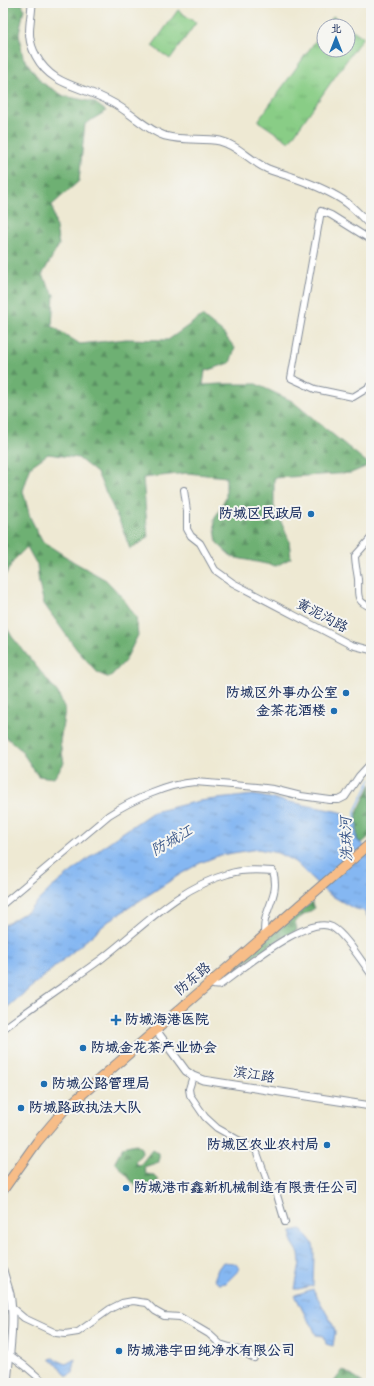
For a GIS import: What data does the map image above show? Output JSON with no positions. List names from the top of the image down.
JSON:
{
  "streets": {
    "main road": ["防东路"],
    "street": ["黄泥沟路", "滨江路"]
  },
  "water": ["洗珠河", "防城江"],
  "places": {
    "other": [
      "防城区民政局",
      "防城区外事办公室",
      "金茶花酒楼",
      "防城金花茶产业协会",
      "防城公路管理局",
      "防城路政执法大队",
      "防城区农业农村局",
      "防城港市鑫新机械制造有限责任公司",
      "防城港宇田纯净水有限公司"
    ],
    "health": ["防城海港医院"]
  },
  "north": "top"
}
